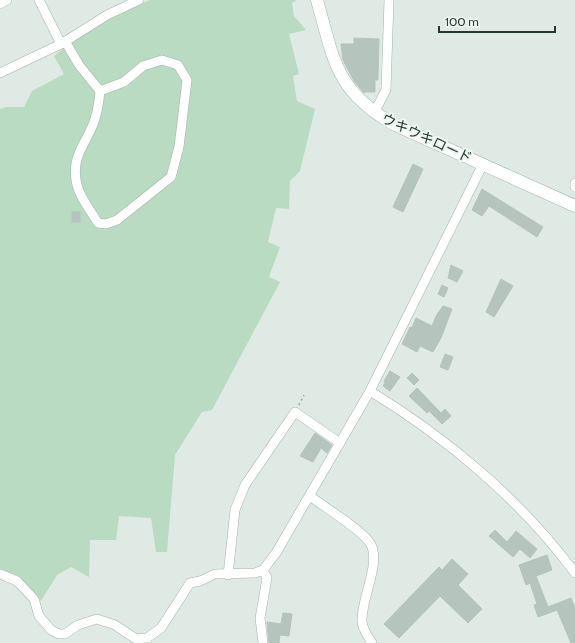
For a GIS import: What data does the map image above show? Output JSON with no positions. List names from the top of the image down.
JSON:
{
  "streets": {
    "street": ["ウキウキロード"]
  },
  "scale_bar": "100 m"
}
